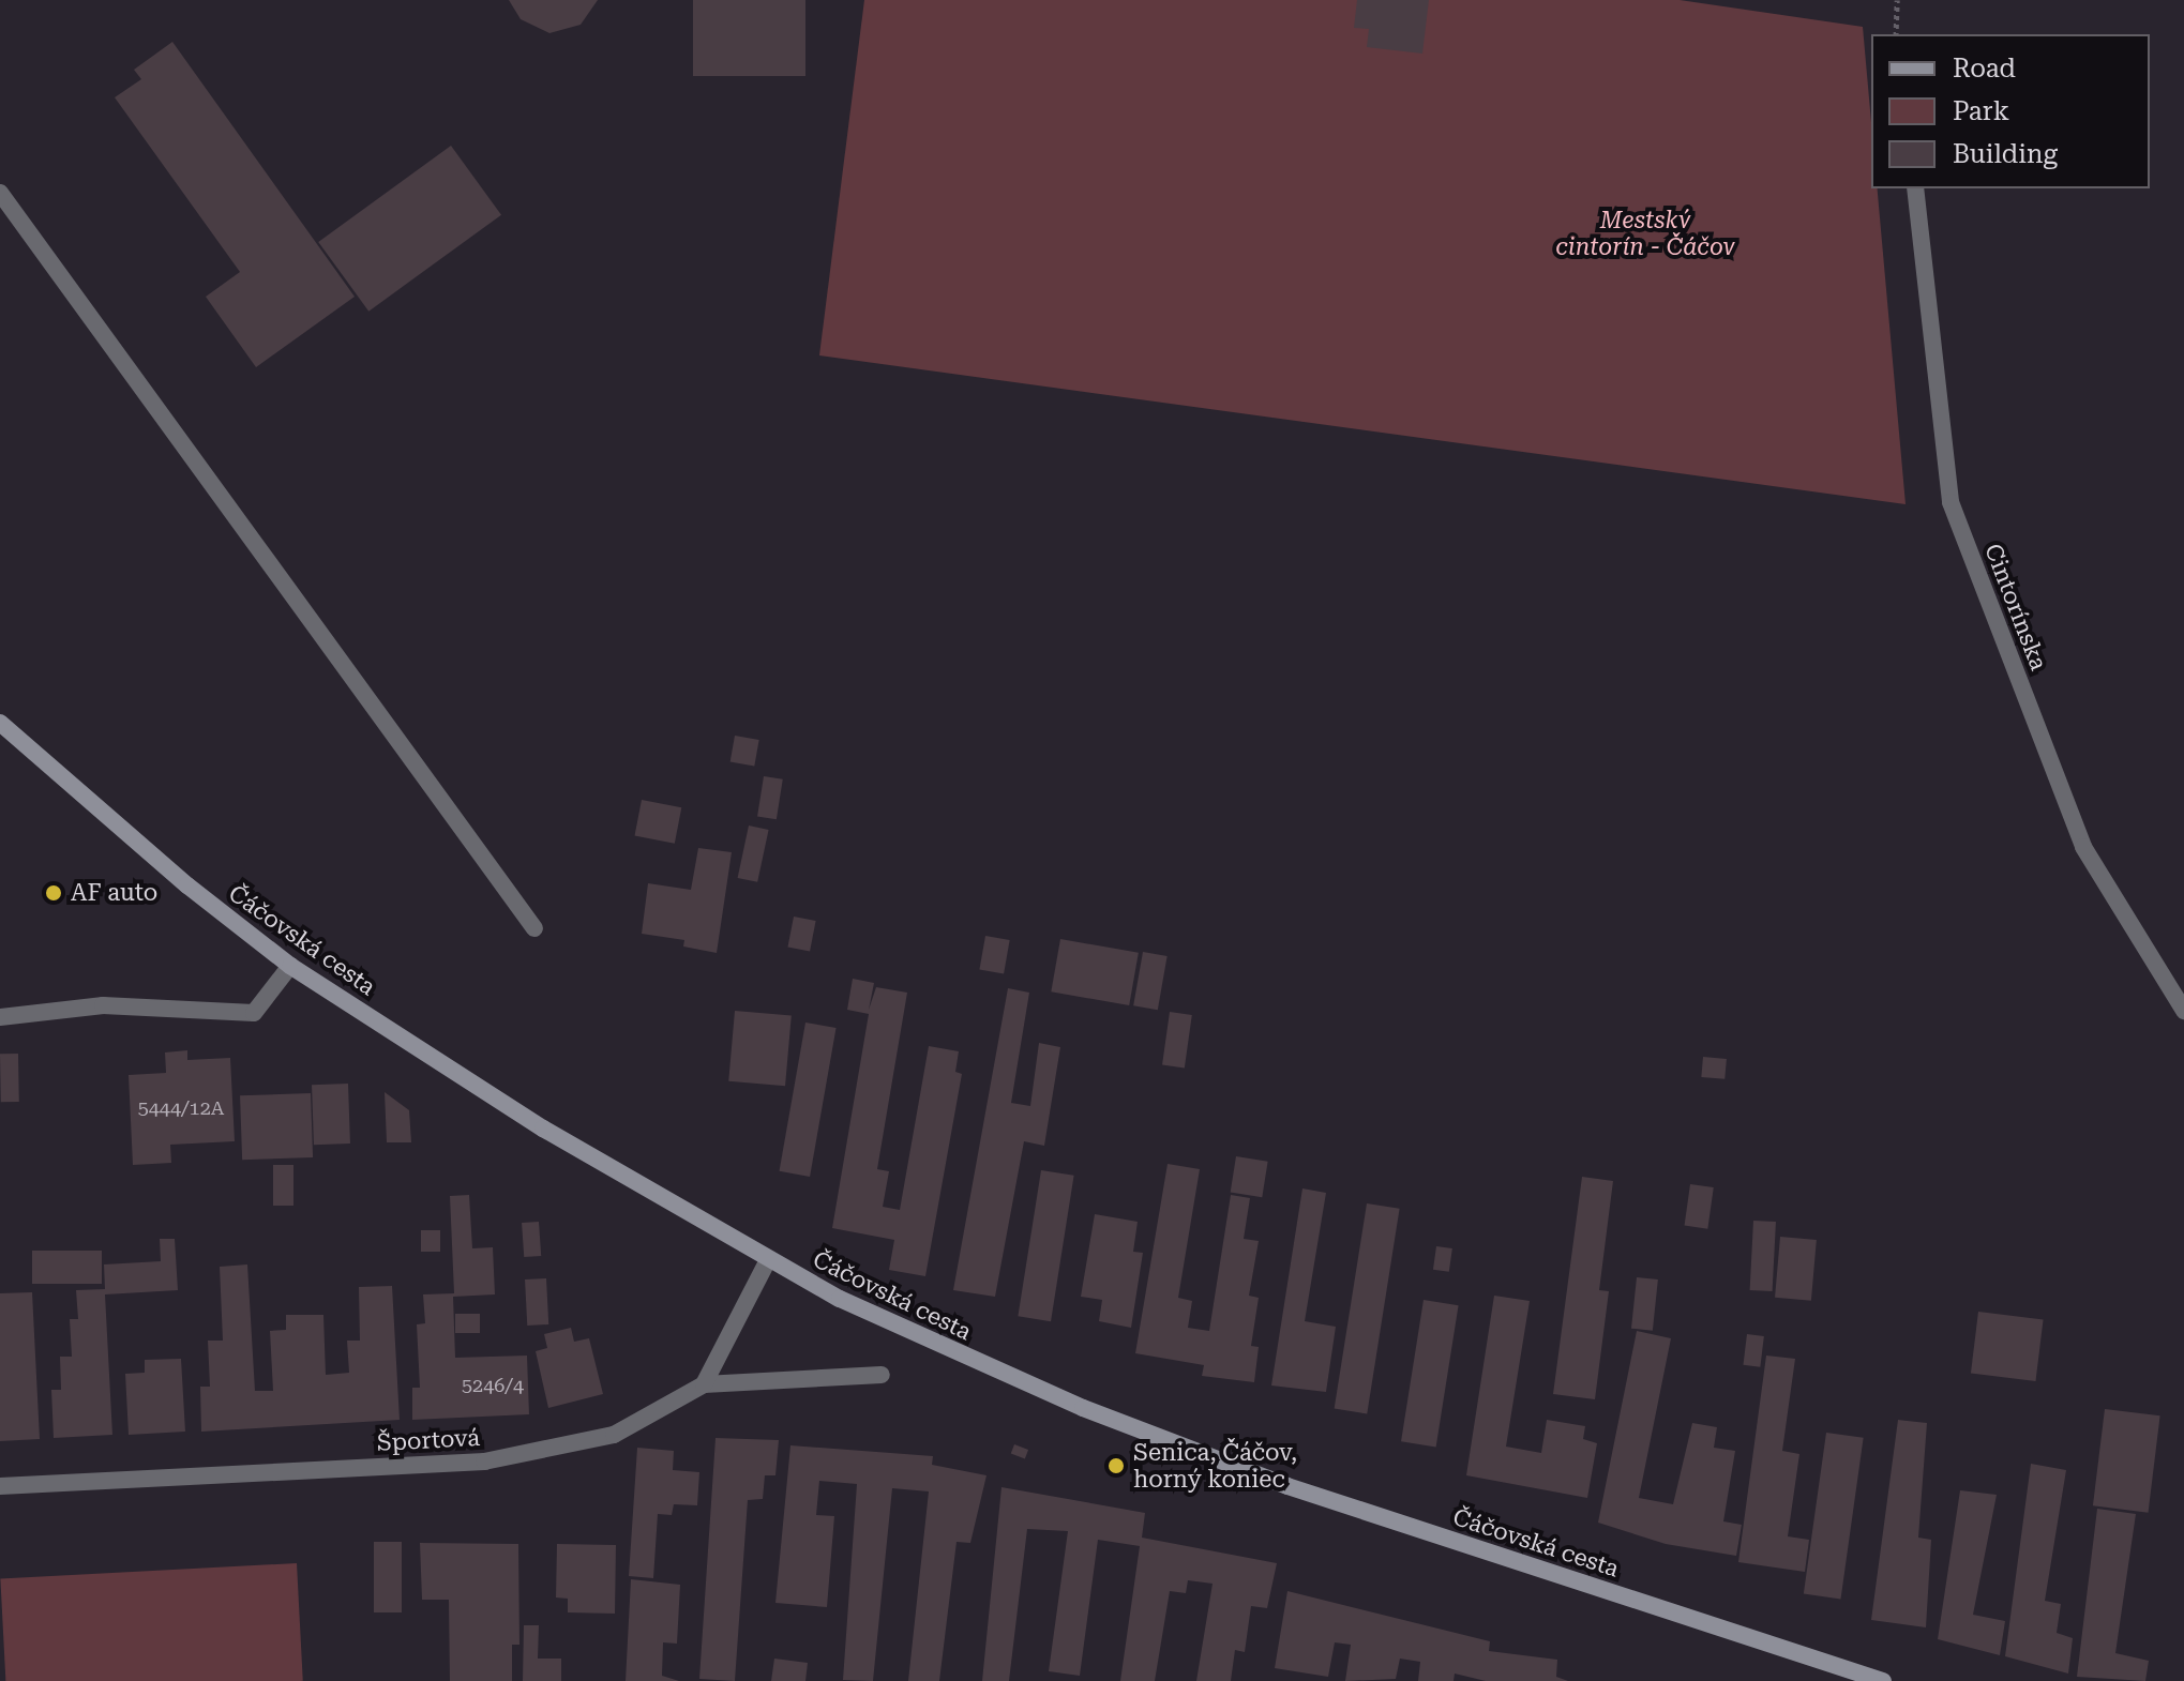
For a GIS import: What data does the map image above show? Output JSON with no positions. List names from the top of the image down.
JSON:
{
  "streets": {
    "main road": ["Čáčovská cesta"],
    "street": ["Cintorínska", "Športová"]
  },
  "parks": ["Mestský cintorín - Čáčov"],
  "places": ["AF auto", "Senica, Čáčov, horný koniec"],
  "house_numbers": ["5444/12A", "5246/4"],
  "legend": ["Road", "Park", "Building"]
}
